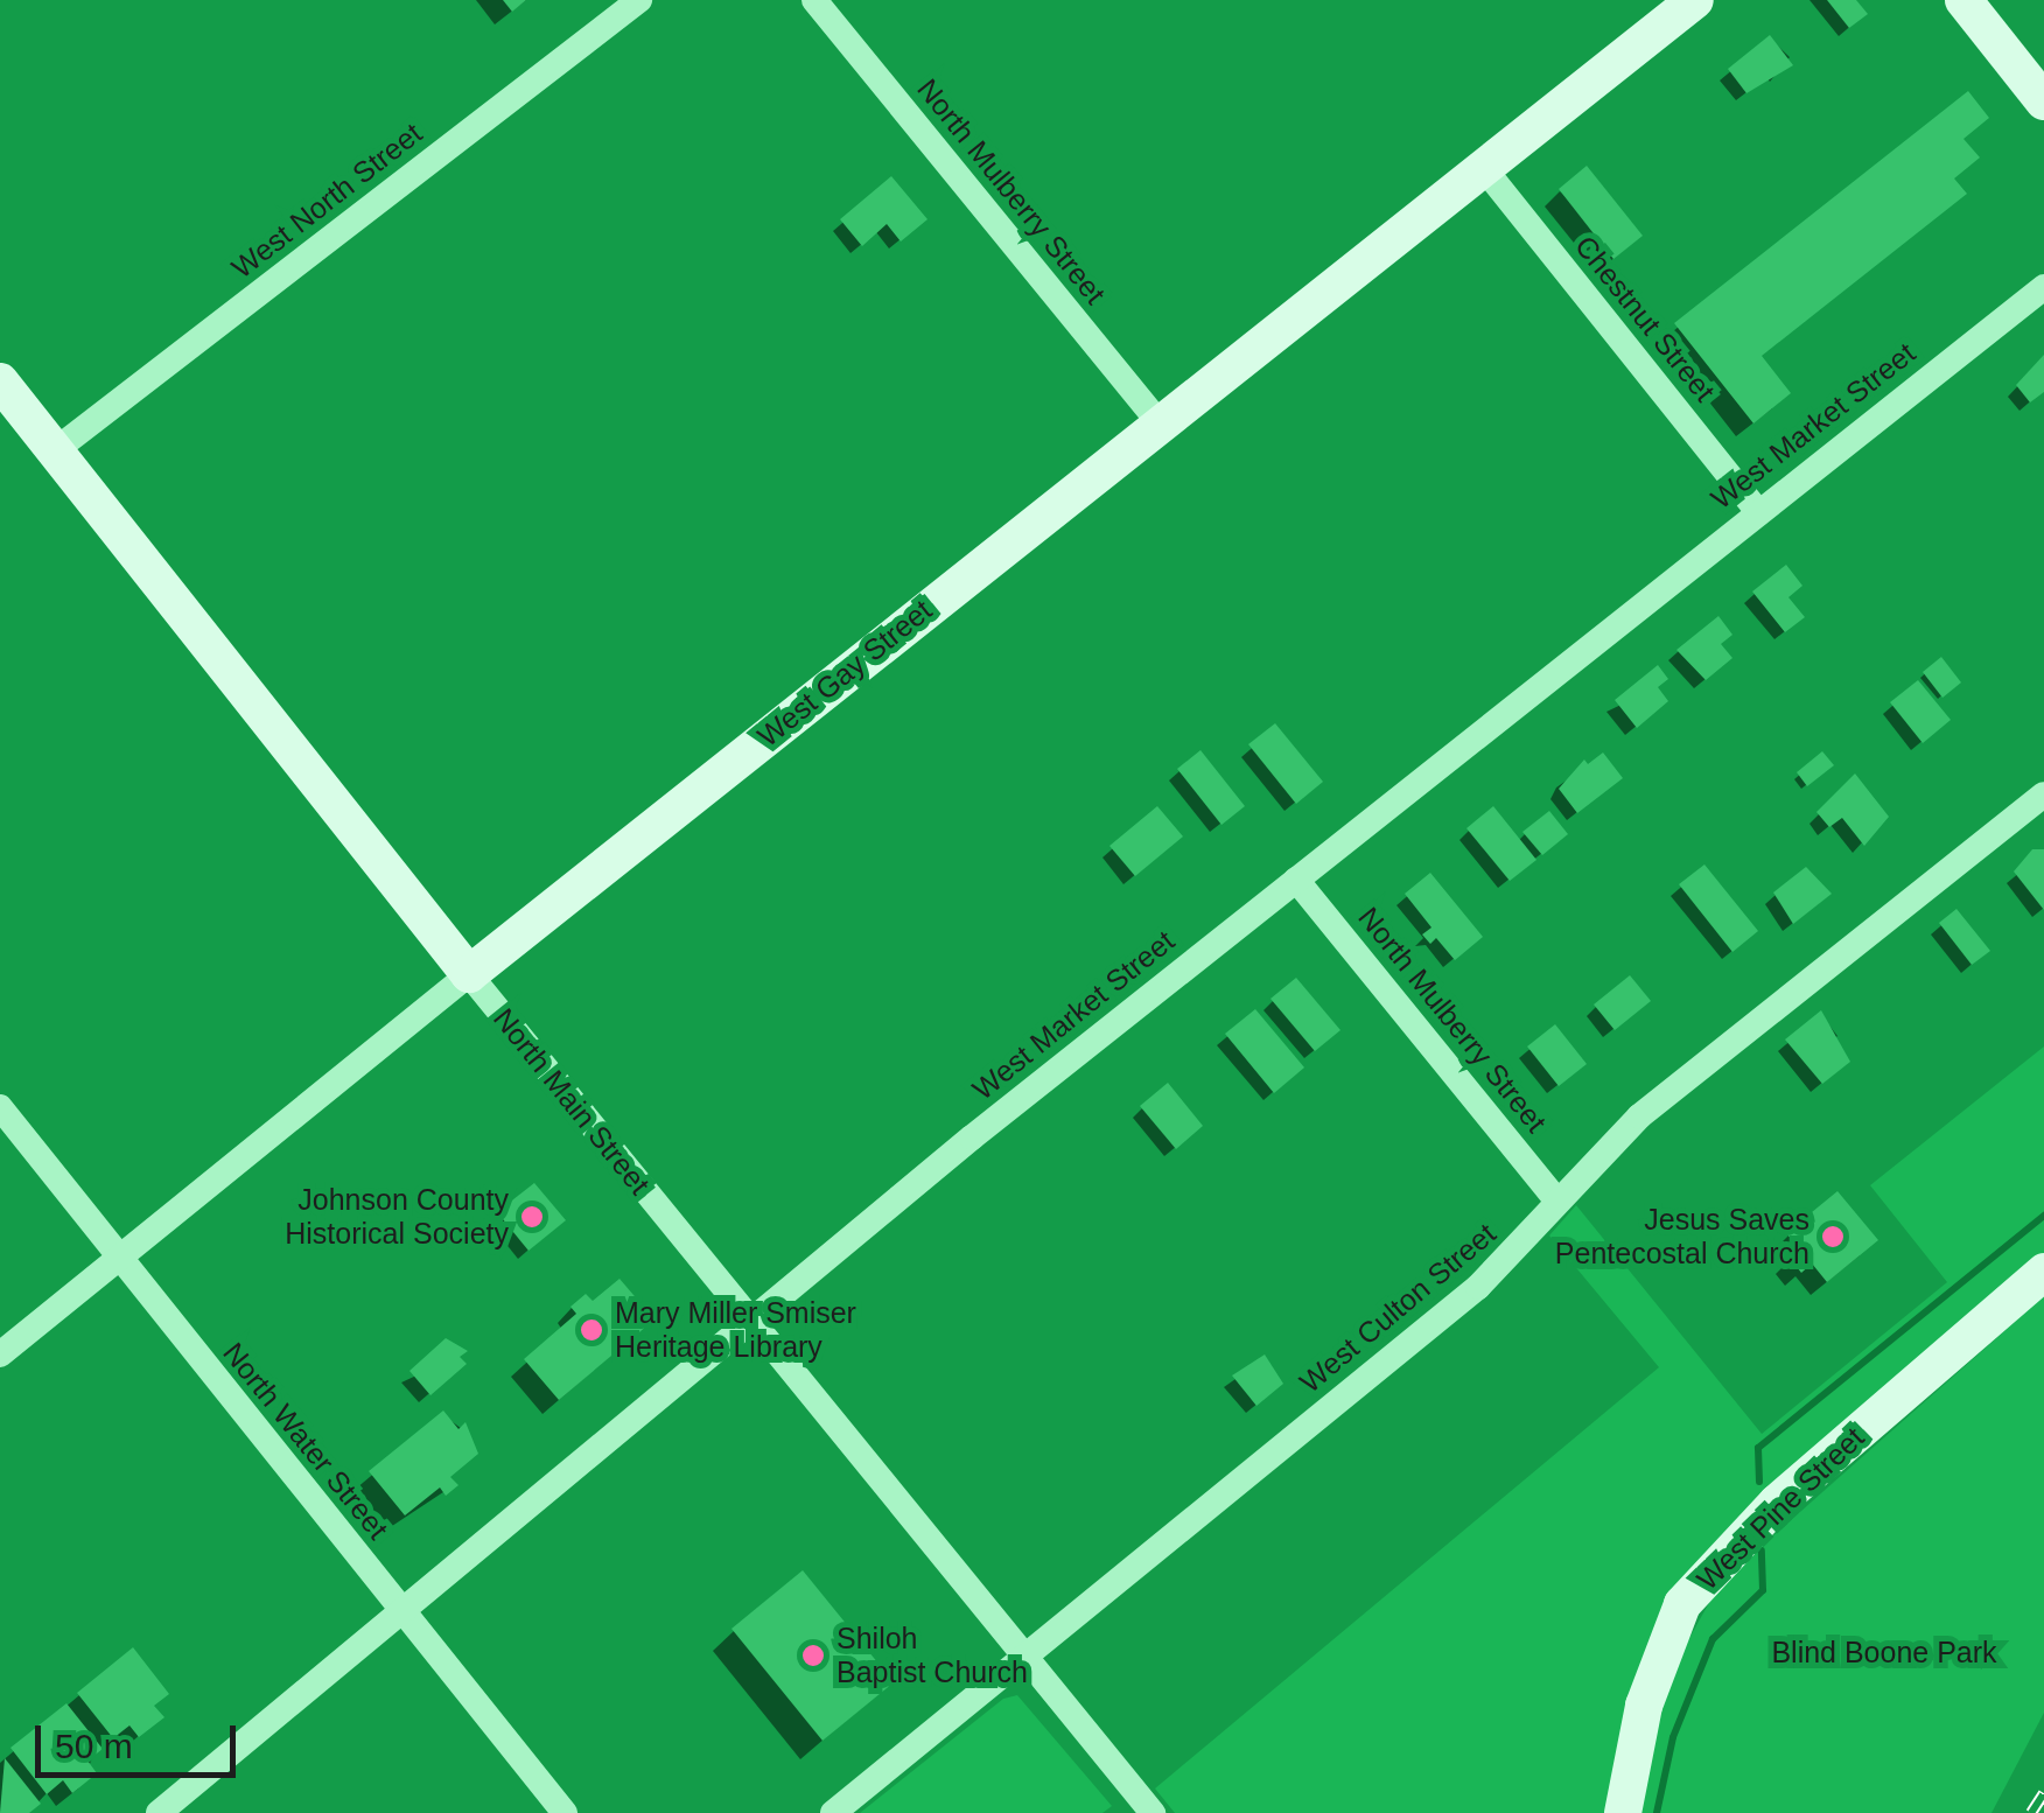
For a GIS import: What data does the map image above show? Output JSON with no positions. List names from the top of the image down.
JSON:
{
  "streets": {
    "street": [
      "North Mulberry Street",
      "West North Street",
      "Chestnut Street",
      "West Market Street",
      "West Gay Street",
      "North Main Street",
      "West Culton Street",
      "North Water Street",
      "West Pine Street"
    ]
  },
  "crossings": [
    ["North Mulberry Street", "West Market Street"],
    ["North Mulberry Street", "West Gay Street"],
    ["North Mulberry Street", "West Culton Street"],
    ["West North Street", "North Main Street"],
    ["Chestnut Street", "West Market Street"],
    ["Chestnut Street", "West Gay Street"],
    ["West Market Street", "North Main Street"],
    ["West Market Street", "North Water Street"],
    ["West Gay Street", "North Main Street"],
    ["West Gay Street", "North Water Street"],
    ["North Main Street", "West Culton Street"]
  ],
  "parks": ["Blind Boone Park"],
  "places": [
    "Johnson County Historical Society",
    "Jesus Saves Pentecostal Church",
    "Mary Miller Smiser Heritage Library",
    "Shiloh Baptist Church"
  ],
  "scale_bar": "50 m"
}
